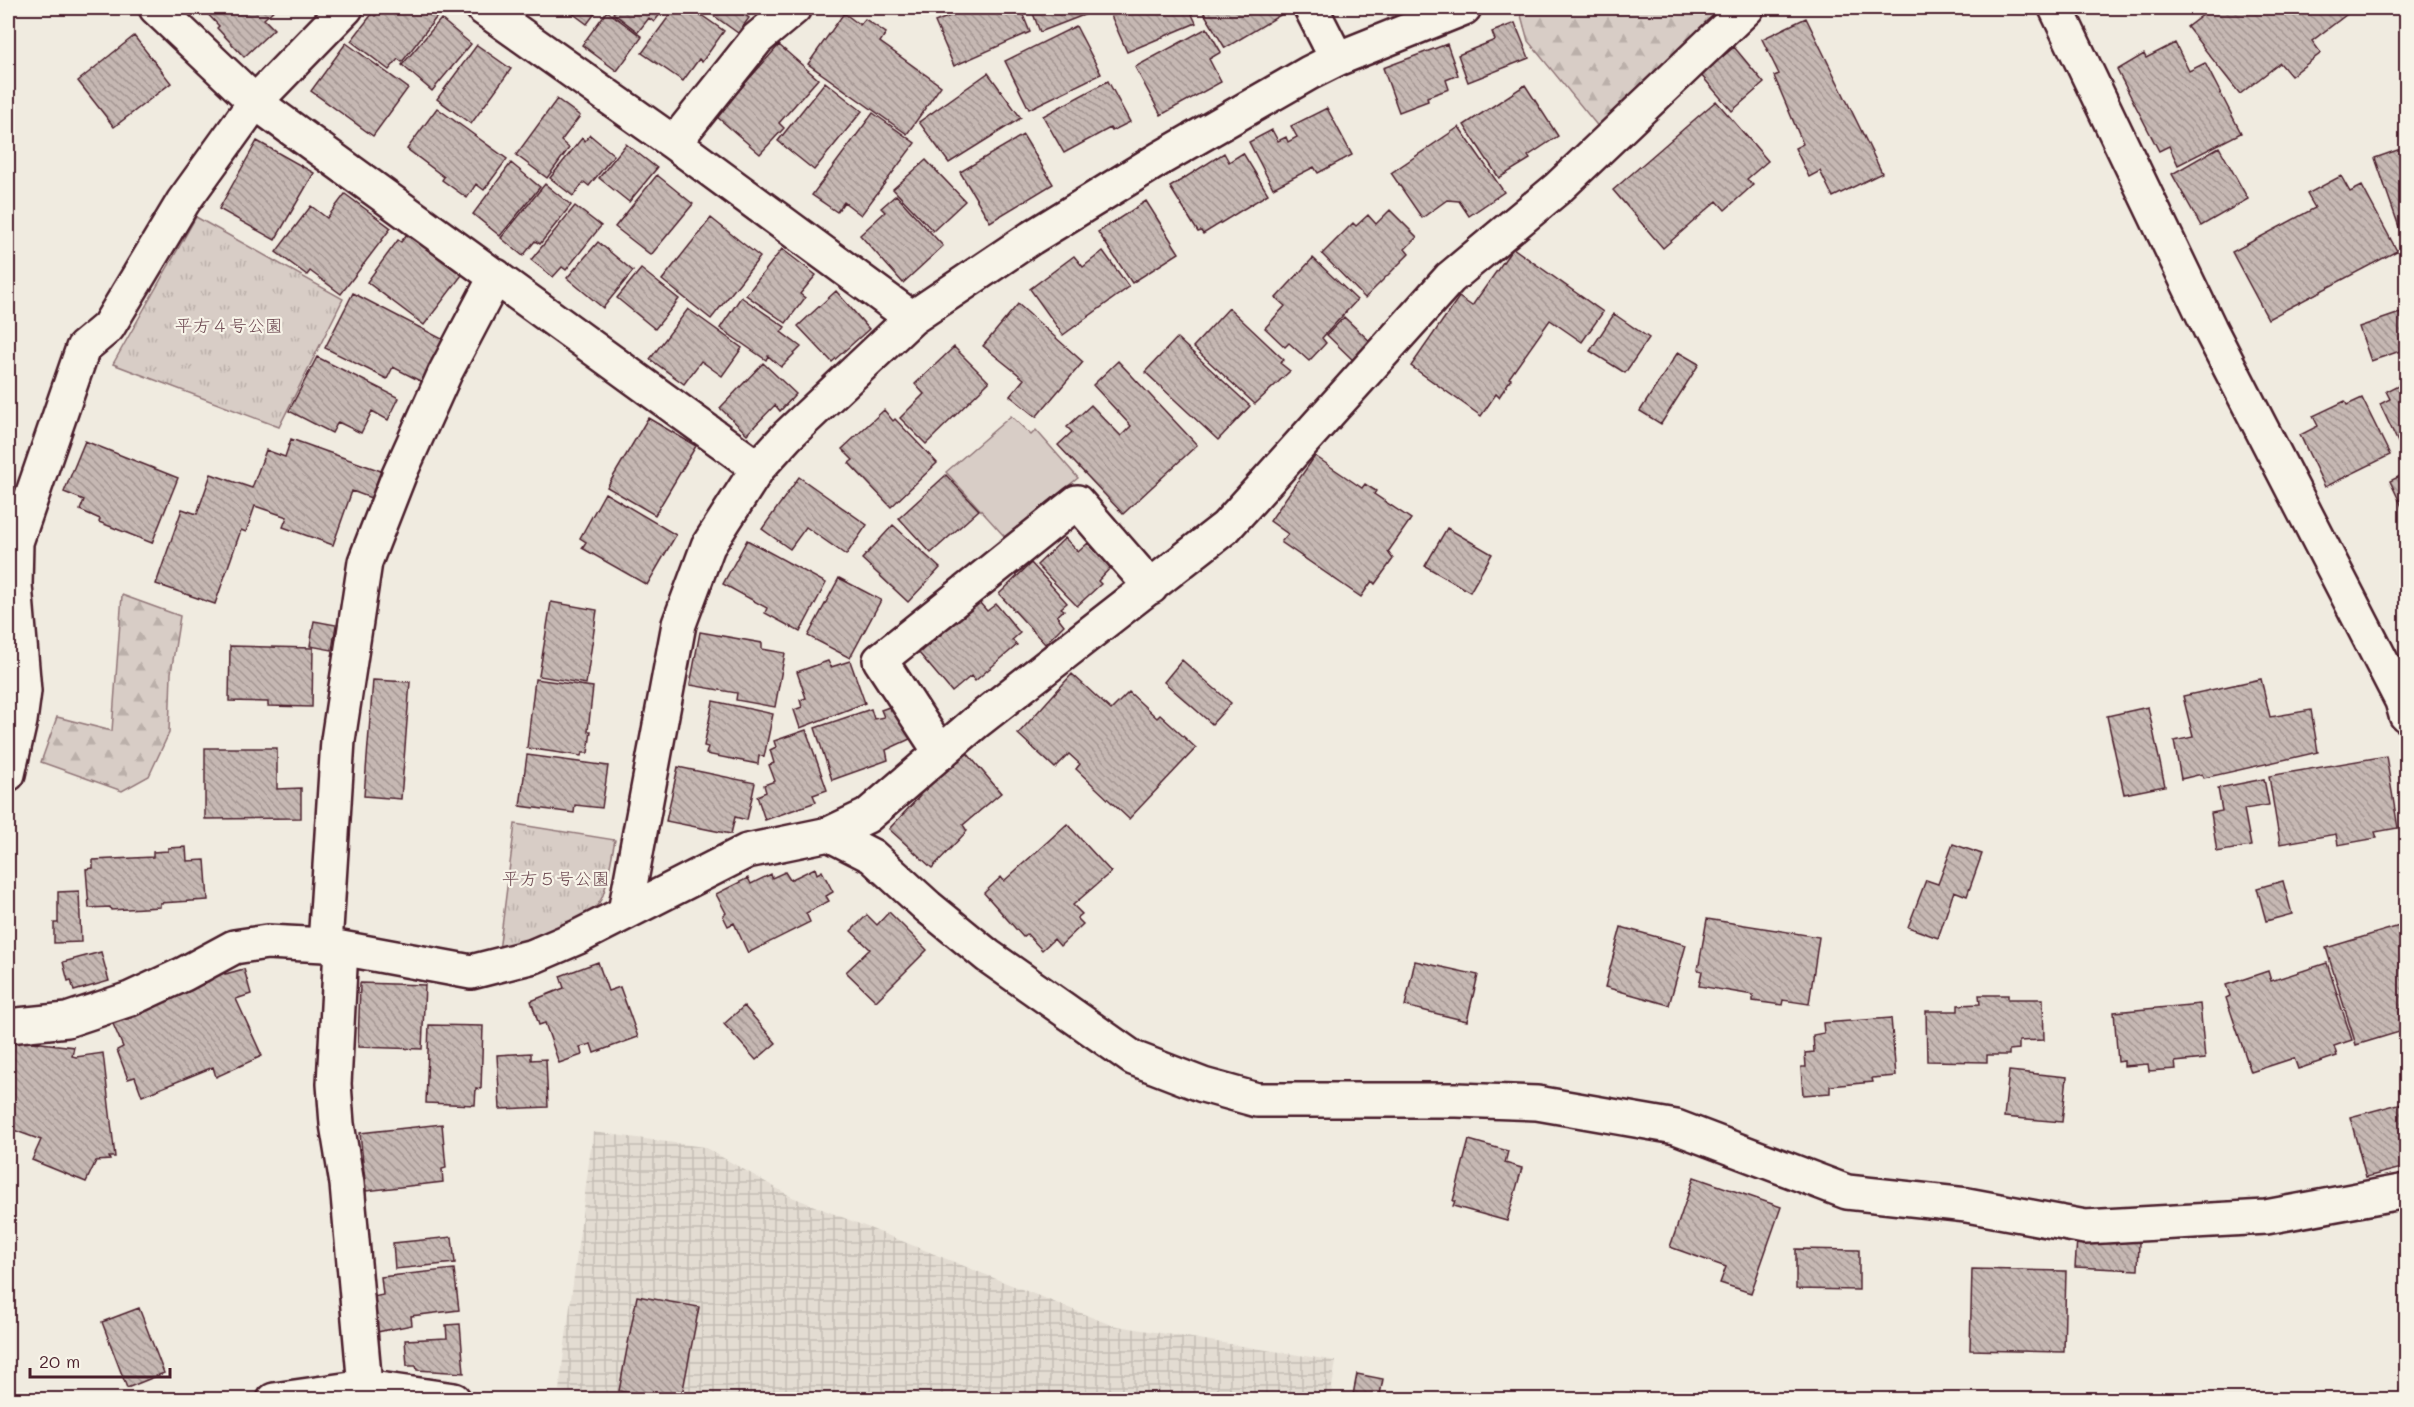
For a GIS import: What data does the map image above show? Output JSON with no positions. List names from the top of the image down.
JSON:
{
  "parks": ["平方４号公園", "平方５号公園"],
  "scale_bar": "20 m"
}
